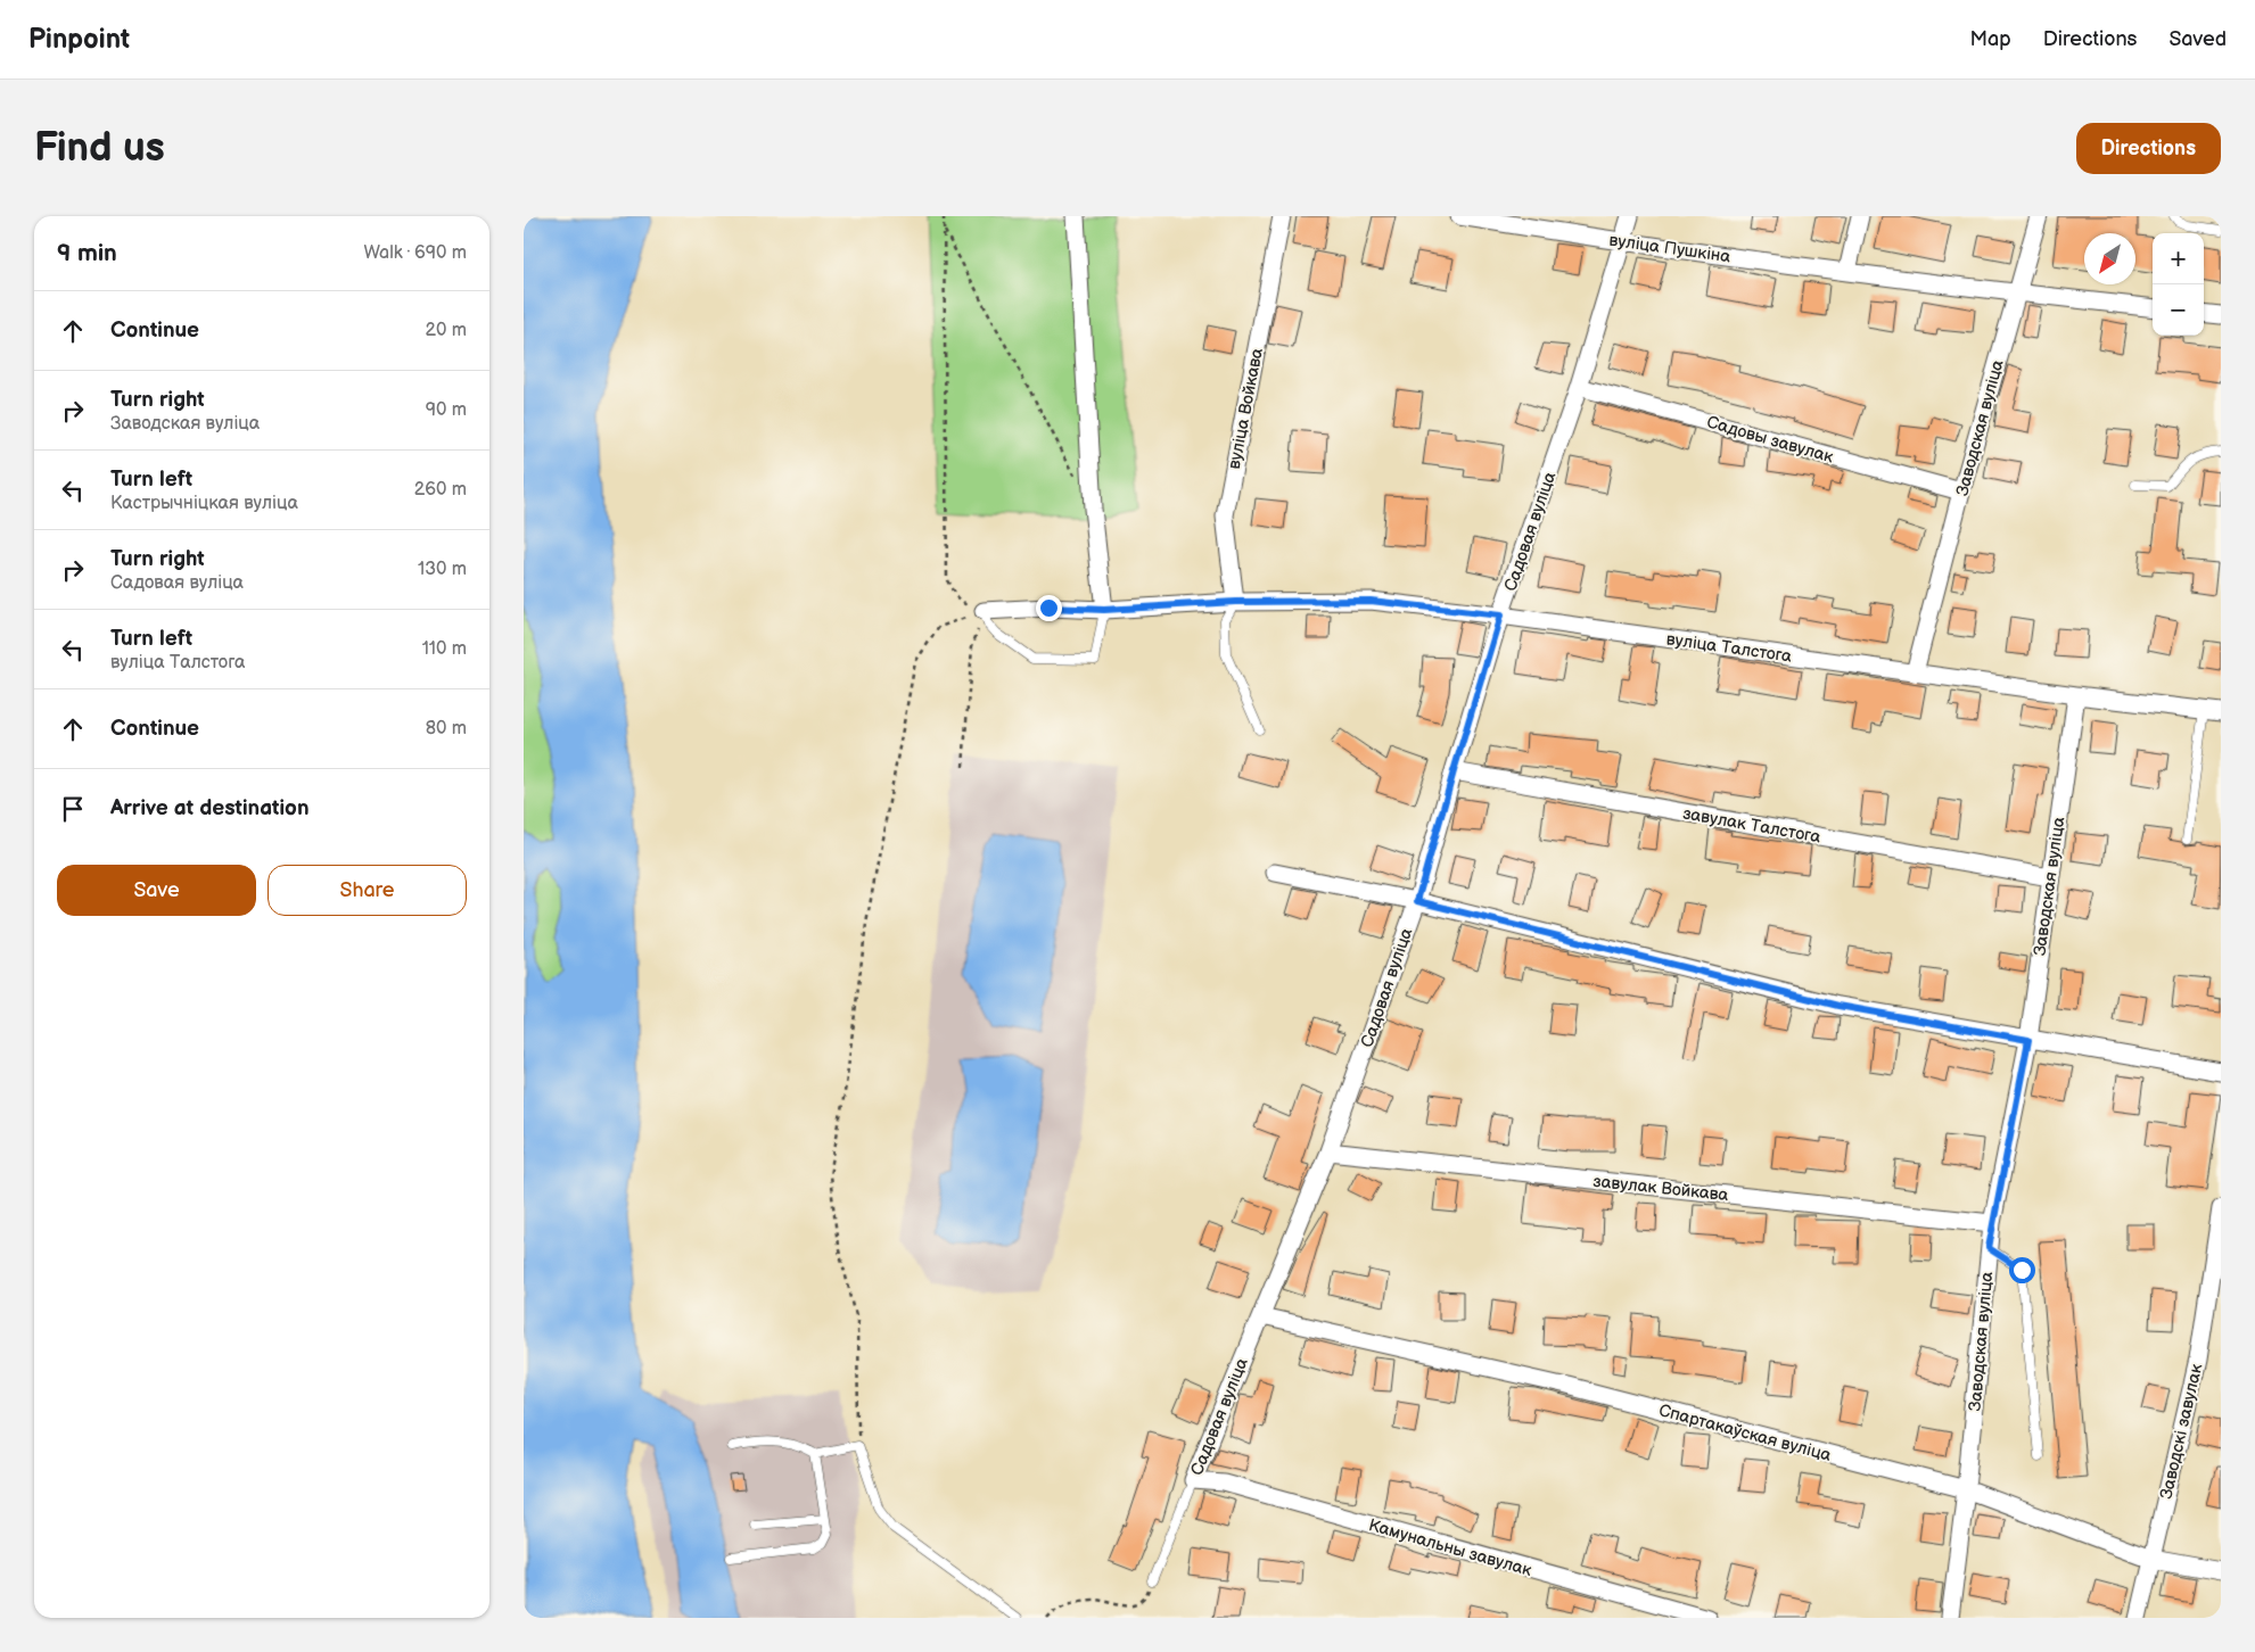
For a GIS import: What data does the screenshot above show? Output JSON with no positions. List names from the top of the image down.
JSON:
{
  "streets": {
    "street": [
      "вуліца Пушкіна",
      "вуліца Войкава",
      "Заводская вуліца",
      "Садовы завулак",
      "Садовая вуліца",
      "вуліца Талстога",
      "завулак Талстога",
      "завулак Войкава",
      "Заводскі завулак",
      "Спартакаўская вуліца",
      "Камунальны завулак"
    ]
  },
  "crossings": [
    ["вуліца Пушкіна", "Заводская вуліца"],
    ["вуліца Пушкіна", "Садовая вуліца"],
    ["вуліца Войкава", "вуліца Талстога"],
    ["Заводская вуліца", "Садовы завулак"],
    ["Заводская вуліца", "вуліца Талстога"],
    ["Заводская вуліца", "завулак Талстога"],
    ["Заводская вуліца", "завулак Войкава"],
    ["Заводская вуліца", "Спартакаўская вуліца"],
    ["Садовы завулак", "Садовая вуліца"],
    ["Садовая вуліца", "вуліца Талстога"],
    ["Садовая вуліца", "завулак Талстога"],
    ["Садовая вуліца", "завулак Войкава"],
    ["Садовая вуліца", "Спартакаўская вуліца"],
    ["Садовая вуліца", "Камунальны завулак"],
    ["Заводскі завулак", "Спартакаўская вуліца"]
  ],
  "north": "bottom left",
  "page": {
    "header": "Pinpoint",
    "nav": ["Map", "Directions", "Saved"],
    "buttons": [
      "Directions",
      ["Save", "Share"]
    ],
    "title": "Find us",
    "heading": ["9 min", "Walk · 690 m"],
    "map_buttons": ["+", "−"],
    "list": [
      ["Continue", "20 m"],
      ["Turn right", "Заводская вуліца", "90 m"],
      ["Turn left", "Кастрычніцкая вуліца", "260 m"],
      ["Turn right", "Садовая вуліца", "130 m"],
      ["Turn left", "вуліца Талстога", "110 m"],
      ["Continue", "80 m"],
      "Arrive at destination"
    ]
  }
}
